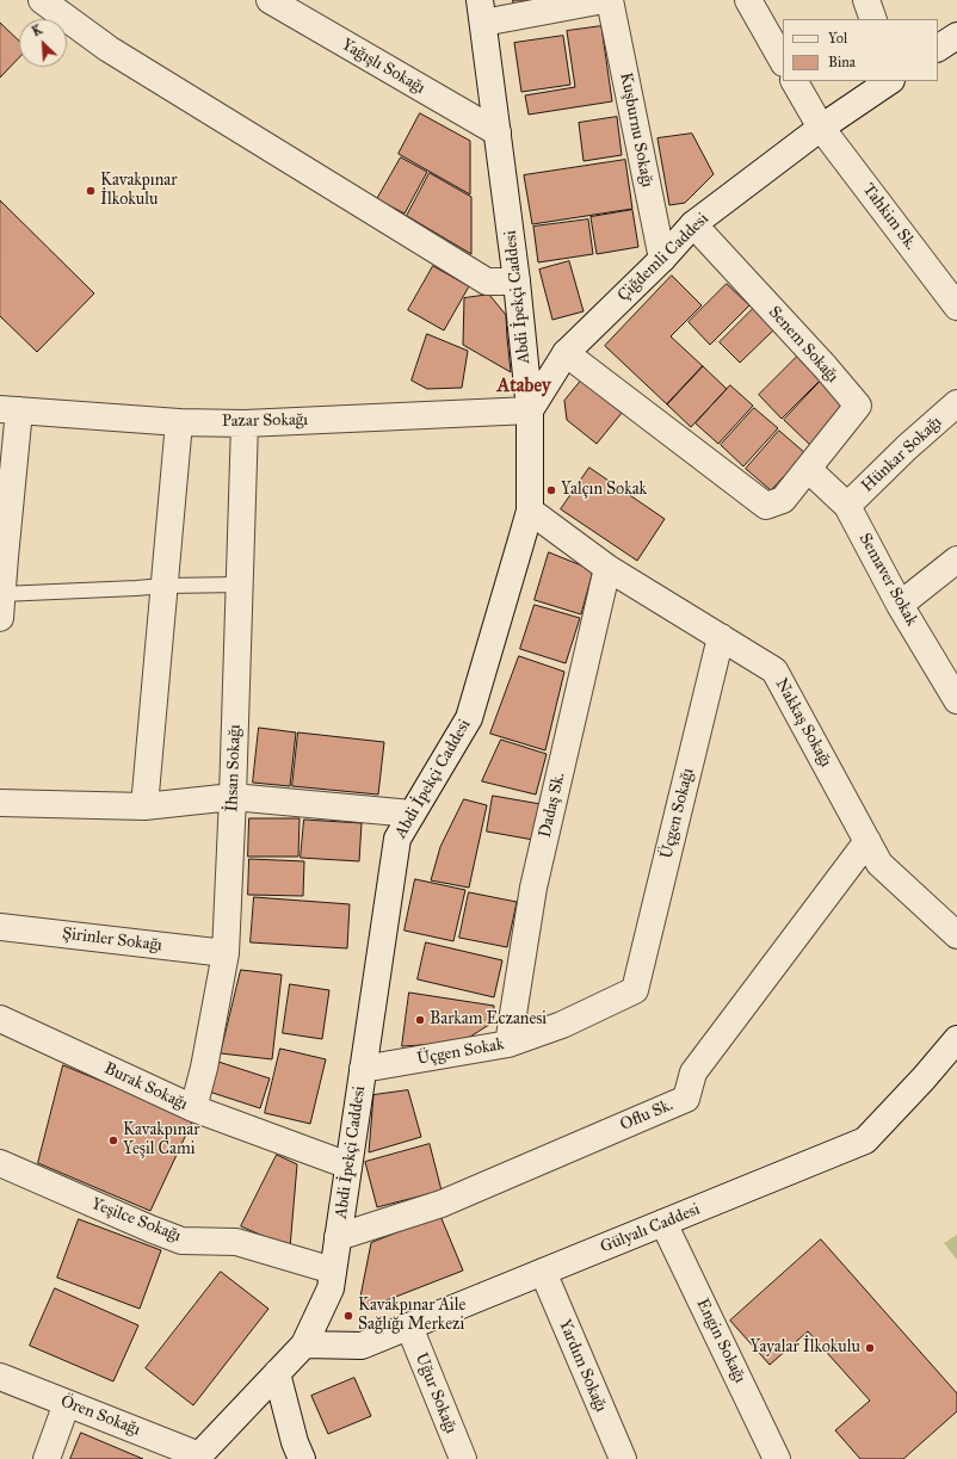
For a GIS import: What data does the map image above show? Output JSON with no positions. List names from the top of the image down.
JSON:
{
  "streets": {
    "street": [
      "Yağışlı Sokağı",
      "Kuşburnu Sokağı",
      "Tahkim Sk.",
      "Çiğdemli Caddesi",
      "Abdi İpekçi Caddesi",
      "Senem Sokağı",
      "Pazar Sokağı",
      "Hünkar Sokağı",
      "Semaver Sokak",
      "Nakkaş Sokağı",
      "İhsan Sokağı",
      "Dadaş Sk.",
      "Üçgen Sokağı",
      "Şirinler Sokağı",
      "Üçgen Sokak",
      "Burak Sokağı",
      "Oflu Sk.",
      "Yeşilce Sokağı",
      "Gülyalı Caddesi",
      "Engin Sokağı",
      "Yardım Sokağı",
      "Uğur Sokağı",
      "Ören Sokağı"
    ]
  },
  "crossings": [
    ["Yağışlı Sokağı", "Abdi İpekçi Caddesi"],
    ["Kuşburnu Sokağı", "Çiğdemli Caddesi"],
    ["Tahkim Sk.", "Çiğdemli Caddesi"],
    ["Çiğdemli Caddesi", "Abdi İpekçi Caddesi"],
    ["Çiğdemli Caddesi", "Senem Sokağı"],
    ["Çiğdemli Caddesi", "Pazar Sokağı"],
    ["Abdi İpekçi Caddesi", "Pazar Sokağı"],
    ["Abdi İpekçi Caddesi", "Nakkaş Sokağı"],
    ["Abdi İpekçi Caddesi", "Üçgen Sokak"],
    ["Abdi İpekçi Caddesi", "Burak Sokağı"],
    ["Abdi İpekçi Caddesi", "Oflu Sk."],
    ["Abdi İpekçi Caddesi", "Yeşilce Sokağı"],
    ["Abdi İpekçi Caddesi", "Gülyalı Caddesi"],
    ["Abdi İpekçi Caddesi", "Ören Sokağı"],
    ["Senem Sokağı", "Semaver Sokak"],
    ["Pazar Sokağı", "İhsan Sokağı"],
    ["Hünkar Sokağı", "Semaver Sokak"],
    ["Nakkaş Sokağı", "Dadaş Sk."],
    ["Nakkaş Sokağı", "Üçgen Sokağı"],
    ["Nakkaş Sokağı", "Oflu Sk."],
    ["İhsan Sokağı", "Şirinler Sokağı"],
    ["İhsan Sokağı", "Burak Sokağı"],
    ["Dadaş Sk.", "Üçgen Sokak"],
    ["Üçgen Sokağı", "Üçgen Sokak"],
    ["Gülyalı Caddesi", "Engin Sokağı"],
    ["Gülyalı Caddesi", "Yardım Sokağı"],
    ["Gülyalı Caddesi", "Uğur Sokağı"]
  ],
  "districts": ["Atabey"],
  "places": [
    "Kavakpınar İlkokulu",
    "Yalçın Sokak",
    "Barkam Eczanesi",
    "Kavakpınar Yeşil Cami",
    "Kavakpınar Aile Sağlığı Merkezi",
    "Yayalar İlkokulu"
  ],
  "legend": ["Yol", "Bina"],
  "north": "top left"
}
